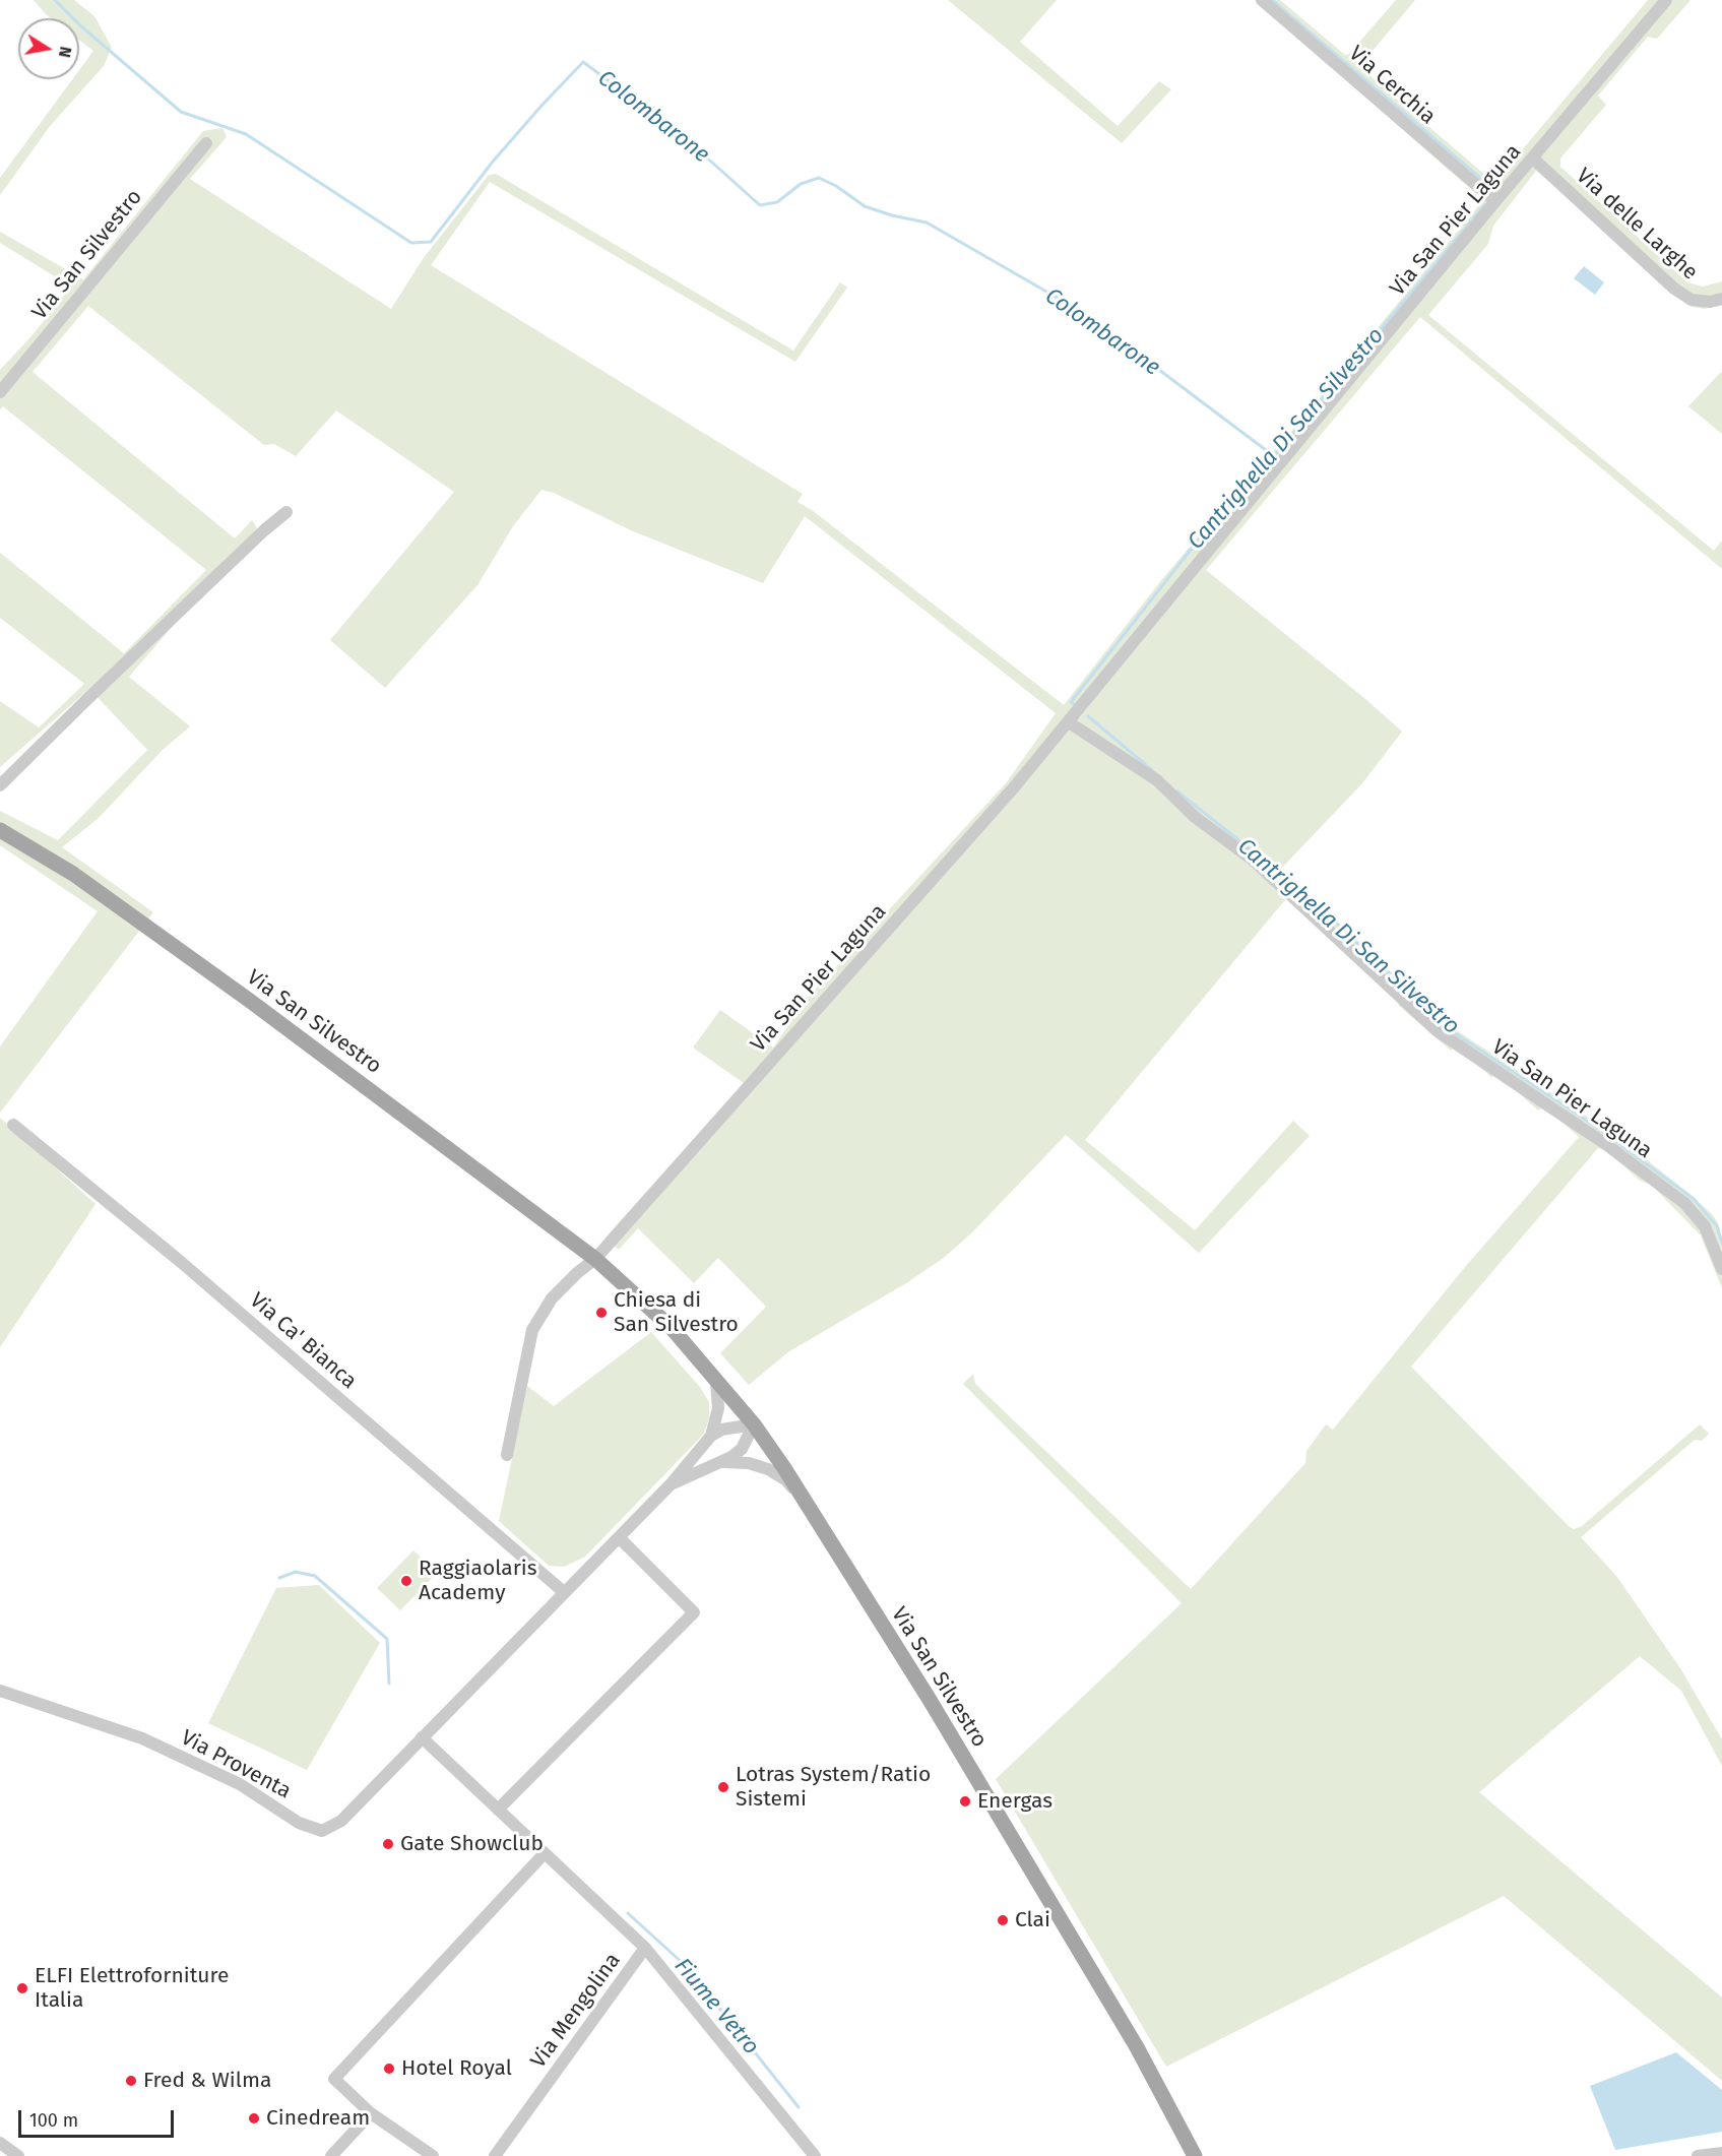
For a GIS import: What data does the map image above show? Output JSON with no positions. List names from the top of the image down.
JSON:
{
  "streets": {
    "main road": ["Via San Silvestro"],
    "street": [
      "Via Cerchia",
      "Via San Pier Laguna",
      "Via delle Larghe",
      "Via Ca' Bianca",
      "Via Proventa",
      "Via Mengolina"
    ]
  },
  "crossings": [
    ["Via Cerchia", "Via San Pier Laguna"],
    ["Via San Pier Laguna", "Via delle Larghe"],
    ["Via San Pier Laguna", "Via San Silvestro"],
    ["Via San Silvestro", "Via Proventa"],
    ["Via Ca' Bianca", "Via Proventa"]
  ],
  "water": ["Colombarone", "Cantrighella Di San Silvestro", "Fiume Vetro"],
  "places": [
    "Chiesa di San Silvestro",
    "Raggiaolaris Academy",
    "Lotras System/Ratio Sistemi",
    "Energas",
    "Gate Showclub",
    "Clai",
    "ELFI Elettroforniture Italia",
    "Hotel Royal",
    "Fred & Wilma",
    "Cinedream"
  ],
  "scale_bar": "100 m",
  "north": "right"
}
